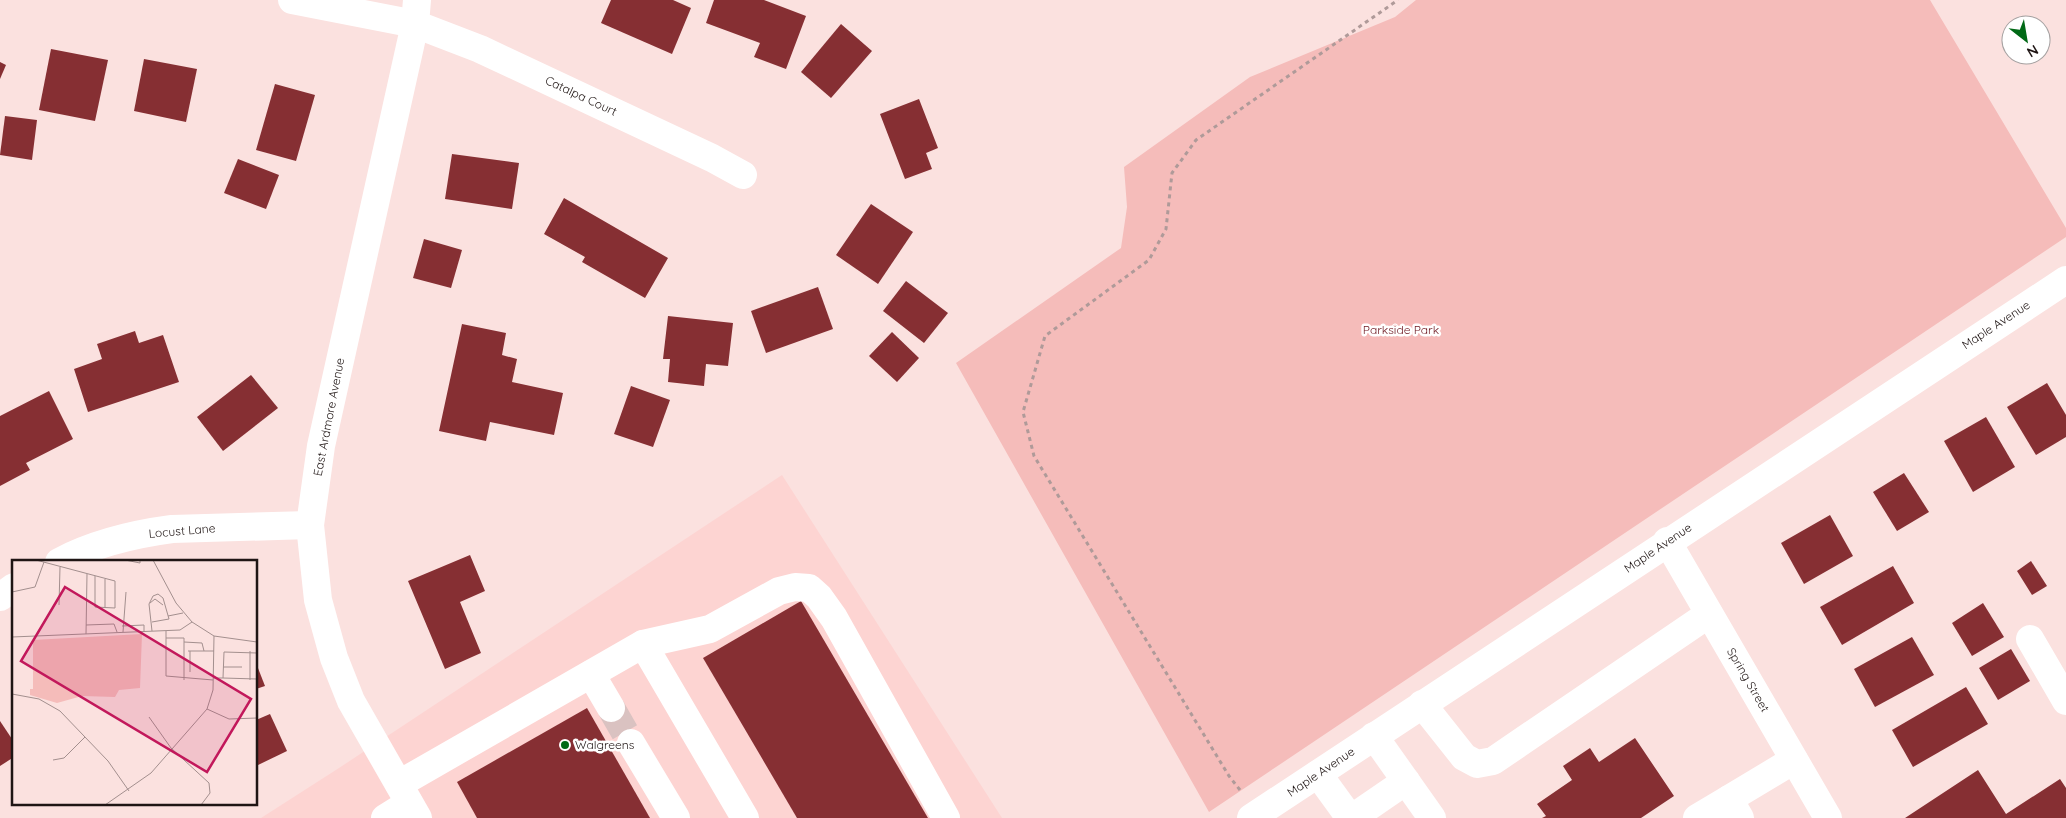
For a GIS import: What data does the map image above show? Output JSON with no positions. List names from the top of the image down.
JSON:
{
  "streets": {
    "street": [
      "Catalpa Court",
      "Maple Avenue",
      "East Ardmore Avenue",
      "Locust Lane",
      "Spring Street"
    ]
  },
  "crossings": [
    ["Catalpa Court", "East Ardmore Avenue"],
    ["Maple Avenue", "Spring Street"],
    ["East Ardmore Avenue", "Locust Lane"]
  ],
  "parks": ["Parkside Park"],
  "places": ["Walgreens"],
  "north": "bottom right"
}
